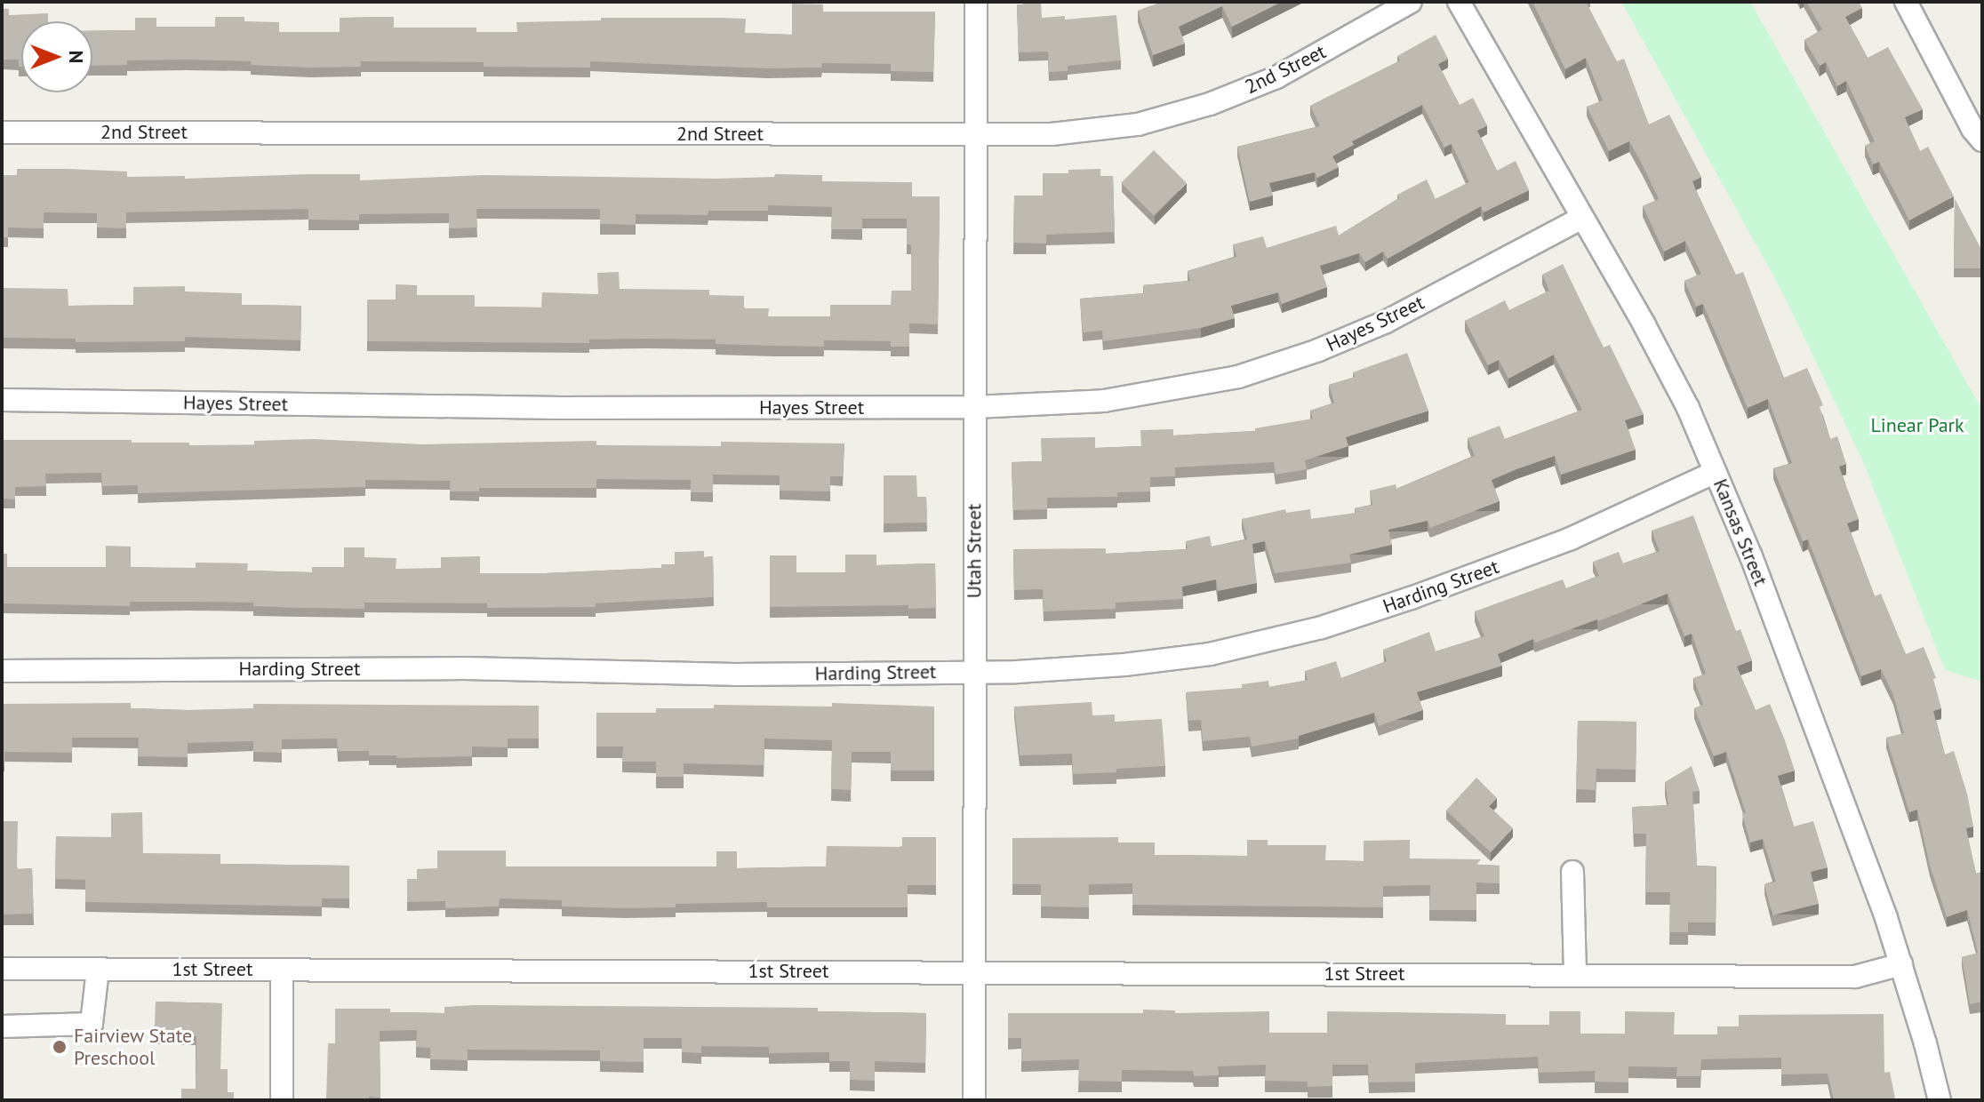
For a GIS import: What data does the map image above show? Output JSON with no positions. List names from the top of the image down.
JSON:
{
  "streets": {
    "street": [
      "2nd Street",
      "Hayes Street",
      "Kansas Street",
      "Utah Street",
      "Harding Street",
      "1st Street"
    ]
  },
  "crossings": [
    ["2nd Street", "Utah Street"],
    ["Hayes Street", "Kansas Street"],
    ["Hayes Street", "Utah Street"],
    ["Kansas Street", "Harding Street"],
    ["Kansas Street", "1st Street"],
    ["Utah Street", "Harding Street"],
    ["Utah Street", "1st Street"]
  ],
  "parks": ["Linear Park"],
  "places": ["Fairview State Preschool"],
  "north": "right"
}
